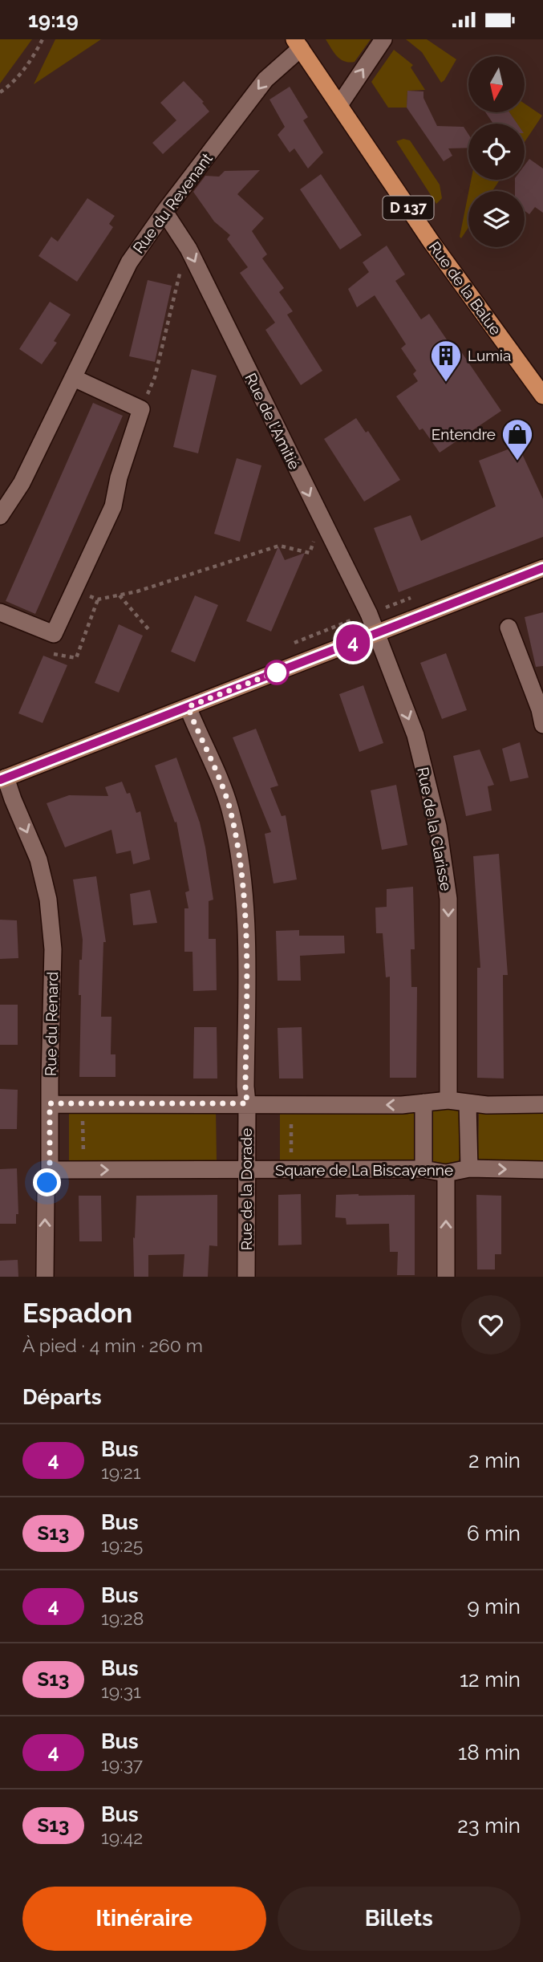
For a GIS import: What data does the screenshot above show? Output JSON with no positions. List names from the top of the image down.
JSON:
{
  "streets": {
    "main road": ["D 137", "Rue de la Balue"],
    "street": [
      "Rue du Revenant",
      "Rue de l'Amitié",
      "Rue de la Clarisse",
      "Rue du Renard",
      "Square de La Biscayenne",
      "Rue de la Dorade"
    ]
  },
  "crossings": [
    ["Rue du Revenant", "Rue de la Balue"],
    ["Rue du Revenant", "Rue de l'Amitié"],
    ["Rue de l'Amitié", "Rue de la Clarisse"],
    ["Rue du Renard", "Square de La Biscayenne"],
    ["Square de La Biscayenne", "Rue de la Dorade"]
  ],
  "one_way": ["Rue du Revenant", "Rue de l'Amitié", "Rue de la Clarisse"],
  "places": {
    "building": ["Lumia"],
    "shop": ["Entendre"]
  },
  "lines": ["bus line 4"],
  "north": "bottom",
  "page": {
    "status": "19:19",
    "on_map": "4",
    "heading": [
      ["Espadon", "À pied · 4 min · 260 m"],
      "Départs"
    ],
    "list": [
      {
        "mark": "4",
        "name": "Bus",
        "note": "19:21",
        "value": "2 min"
      },
      {
        "mark": "S13",
        "name": "Bus",
        "note": "19:25",
        "value": "6 min"
      },
      {
        "mark": "4",
        "name": "Bus",
        "note": "19:28",
        "value": "9 min"
      },
      {
        "mark": "S13",
        "name": "Bus",
        "note": "19:31",
        "value": "12 min"
      },
      {
        "mark": "4",
        "name": "Bus",
        "note": "19:37",
        "value": "18 min"
      },
      {
        "mark": "S13",
        "name": "Bus",
        "note": "19:42",
        "value": "23 min"
      }
    ],
    "buttons": ["Itinéraire", "Billets"]
  }
}
